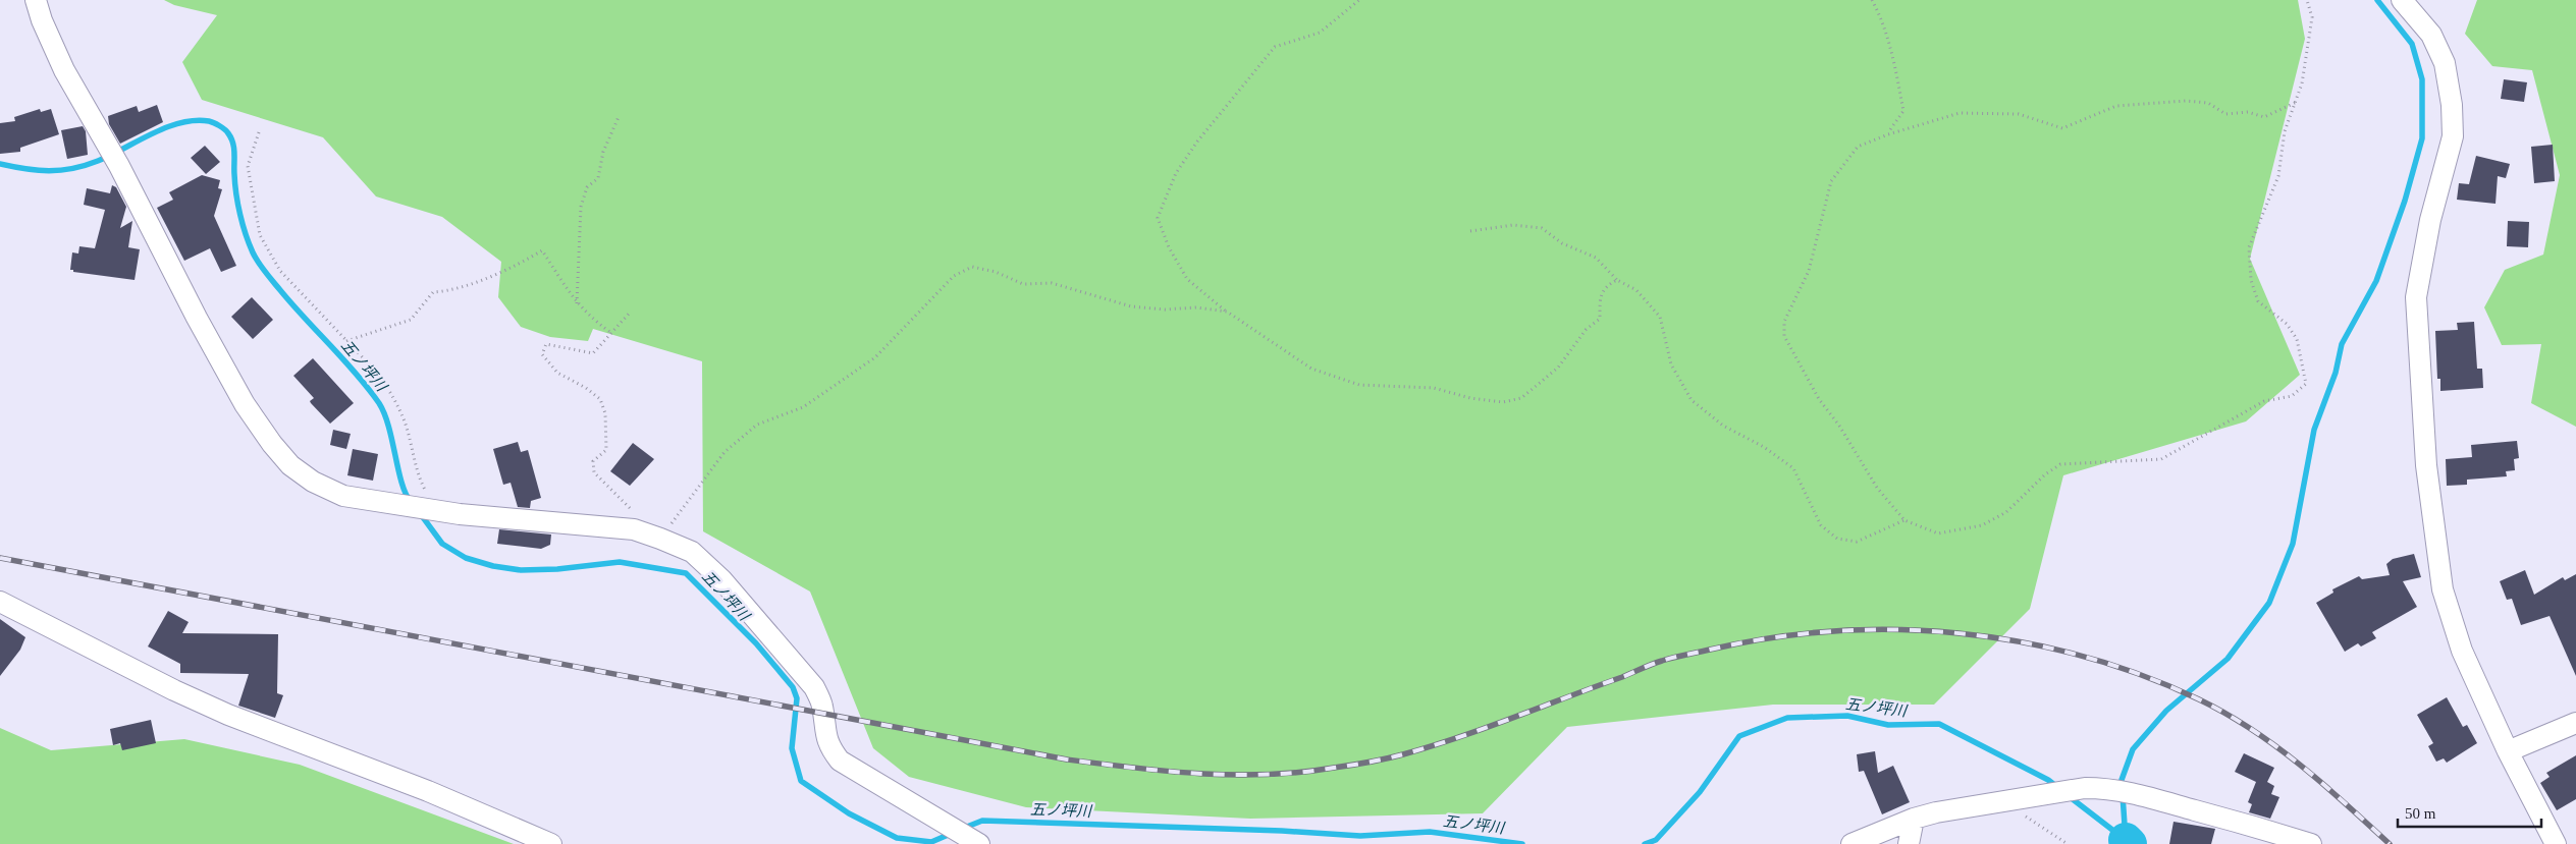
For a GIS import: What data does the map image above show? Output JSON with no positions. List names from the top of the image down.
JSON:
{
  "water": ["五ノ坪川"],
  "scale_bar": "50 m"
}
